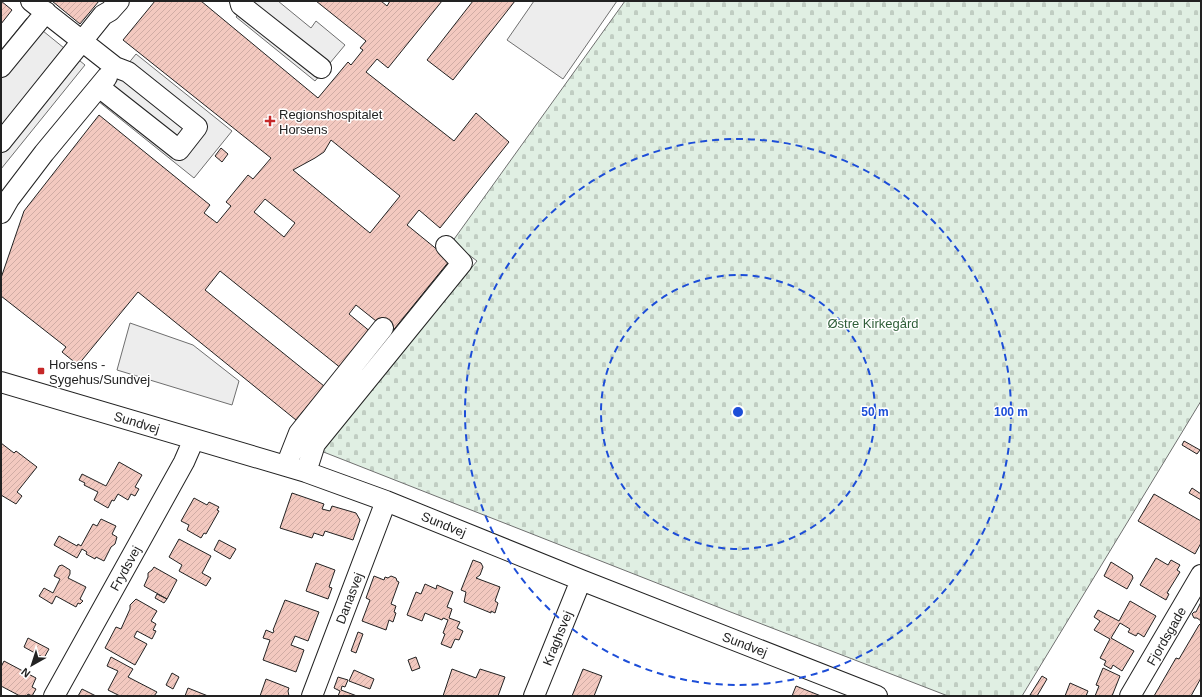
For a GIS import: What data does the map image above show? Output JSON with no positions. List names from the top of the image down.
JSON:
{
  "streets": {
    "street": [
      "Sundvej",
      "Frydsvej",
      "Danasvej",
      "Fjordsgade",
      "Kraghsvej"
    ]
  },
  "crossings": [
    ["Sundvej", "Frydsvej"],
    ["Sundvej", "Danasvej"],
    ["Sundvej", "Kraghsvej"]
  ],
  "parks": ["Østre Kirkegård"],
  "places": {
    "health": ["Regionshospitalet Horsens"],
    "transit": ["Horsens - Sygehus/Sundvej"]
  },
  "north": "bottom left",
  "rings": ["50 m", "100 m"]
}
